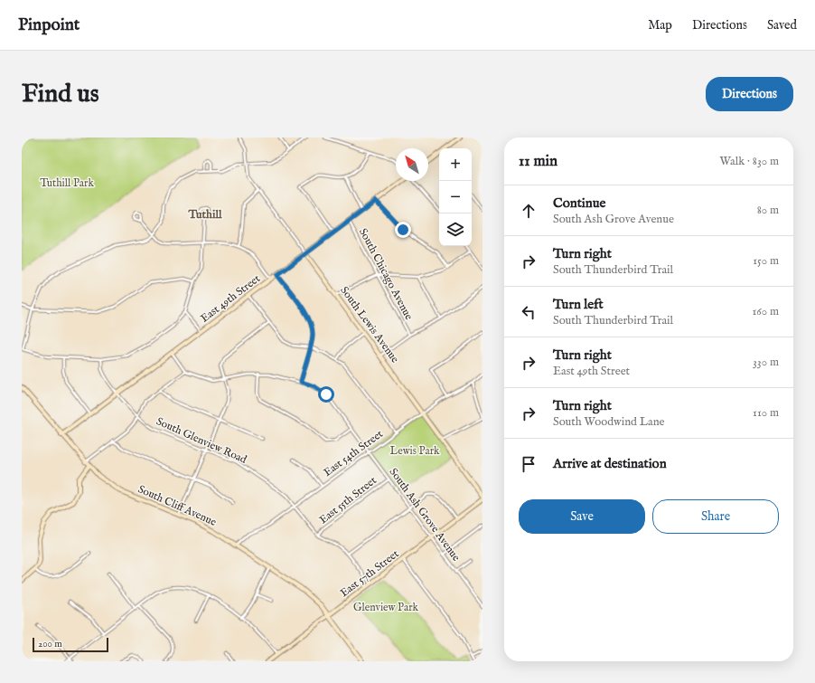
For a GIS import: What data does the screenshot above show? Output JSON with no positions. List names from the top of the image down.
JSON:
{
  "streets": {
    "street": [
      "South Chicago Avenue",
      "East 49th Street",
      "South Lewis Avenue",
      "South Glenview Road",
      "East 54th Street",
      "East 55th Street",
      "South Cliff Avenue",
      "South Ash Grove Avenue",
      "East 57th Street"
    ]
  },
  "crossings": [
    ["South Chicago Avenue", "East 49th Street"],
    ["East 49th Street", "South Lewis Avenue"],
    ["East 49th Street", "South Glenview Road"],
    ["East 49th Street", "South Cliff Avenue"],
    ["South Lewis Avenue", "East 54th Street"],
    ["South Lewis Avenue", "East 57th Street"],
    ["South Glenview Road", "East 54th Street"],
    ["South Glenview Road", "East 55th Street"],
    ["South Glenview Road", "East 57th Street"],
    ["East 54th Street", "South Cliff Avenue"],
    ["East 54th Street", "South Ash Grove Avenue"],
    ["East 55th Street", "South Ash Grove Avenue"],
    ["South Cliff Avenue", "East 57th Street"],
    ["South Ash Grove Avenue", "East 57th Street"]
  ],
  "districts": ["Tuthill"],
  "parks": ["Tuthill Park", "Lewis Park", "Glenview Park"],
  "scale_bar": "200 m",
  "north": "top left",
  "page": {
    "header": "Pinpoint",
    "nav": ["Map", "Directions", "Saved"],
    "buttons": [
      "Directions",
      ["Save", "Share"]
    ],
    "title": "Find us",
    "heading": ["11 min", "Walk · 830 m"],
    "map_buttons": ["+", "−"],
    "list": [
      ["Continue", "South Ash Grove Avenue", "80 m"],
      ["Turn right", "South Thunderbird Trail", "150 m"],
      ["Turn left", "South Thunderbird Trail", "160 m"],
      ["Turn right", "East 49th Street", "330 m"],
      ["Turn right", "South Woodwind Lane", "110 m"],
      "Arrive at destination"
    ],
    "scale": "200 m"
  }
}
